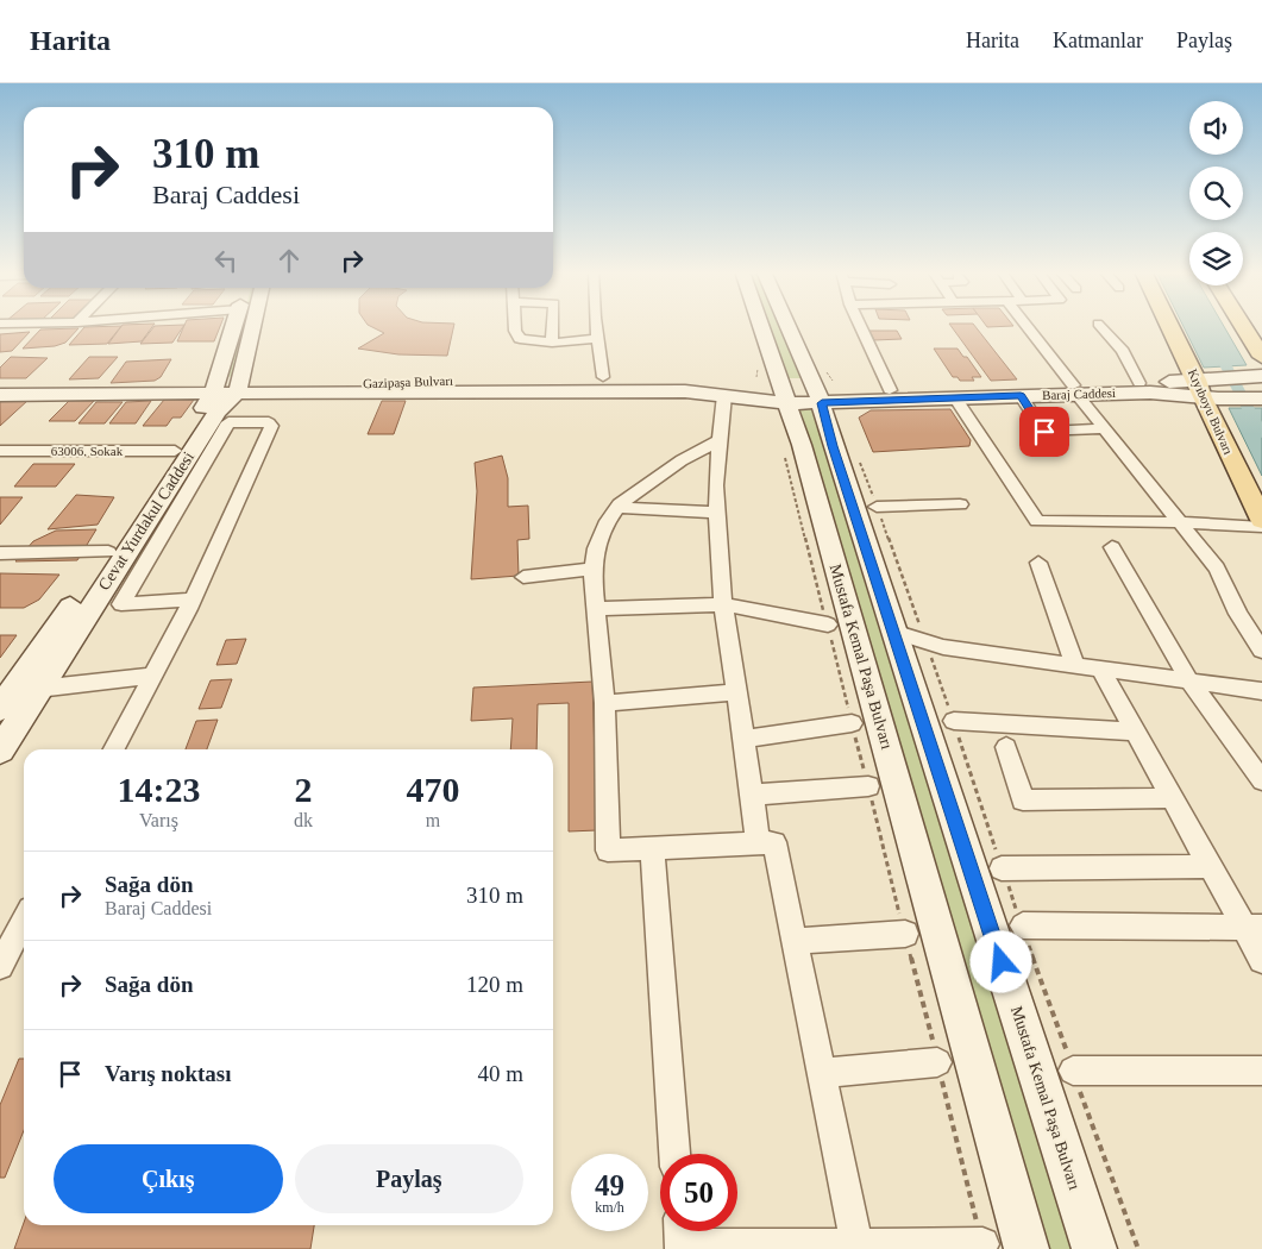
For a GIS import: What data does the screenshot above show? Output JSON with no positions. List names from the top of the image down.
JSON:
{
  "streets": {
    "main road": [
      "Gazipaşa Bulvarı",
      "Baraj Caddesi",
      "Kıyıboyu Bulvarı",
      "Cevat Yurdakul Caddesi",
      "Mustafa Kemal Paşa Bulvarı"
    ],
    "street": ["63006. Sokak"]
  },
  "crossings": [
    ["Gazipaşa Bulvarı", "Baraj Caddesi"],
    ["Gazipaşa Bulvarı", "Cevat Yurdakul Caddesi"],
    ["Gazipaşa Bulvarı", "Mustafa Kemal Paşa Bulvarı"],
    ["Baraj Caddesi", "Kıyıboyu Bulvarı"],
    ["Baraj Caddesi", "Mustafa Kemal Paşa Bulvarı"],
    ["63006. Sokak", "Cevat Yurdakul Caddesi"]
  ],
  "page": {
    "header": "Harita",
    "nav": ["Harita", "Katmanlar", "Paylaş"],
    "turn": ["310 m", "Baraj Caddesi"],
    "eta": [
      "14:23",
      "Varış",
      "2",
      "dk",
      "470",
      "m"
    ],
    "list": [
      {
        "name": "Sağa dön",
        "note": "Baraj Caddesi",
        "value": "310 m"
      },
      {
        "name": "Sağa dön",
        "value": "120 m"
      },
      {
        "name": "Varış noktası",
        "value": "40 m"
      }
    ],
    "buttons": ["Çıkış", "Paylaş"],
    "speed": "49 km/h",
    "limit": "50"
  }
}
